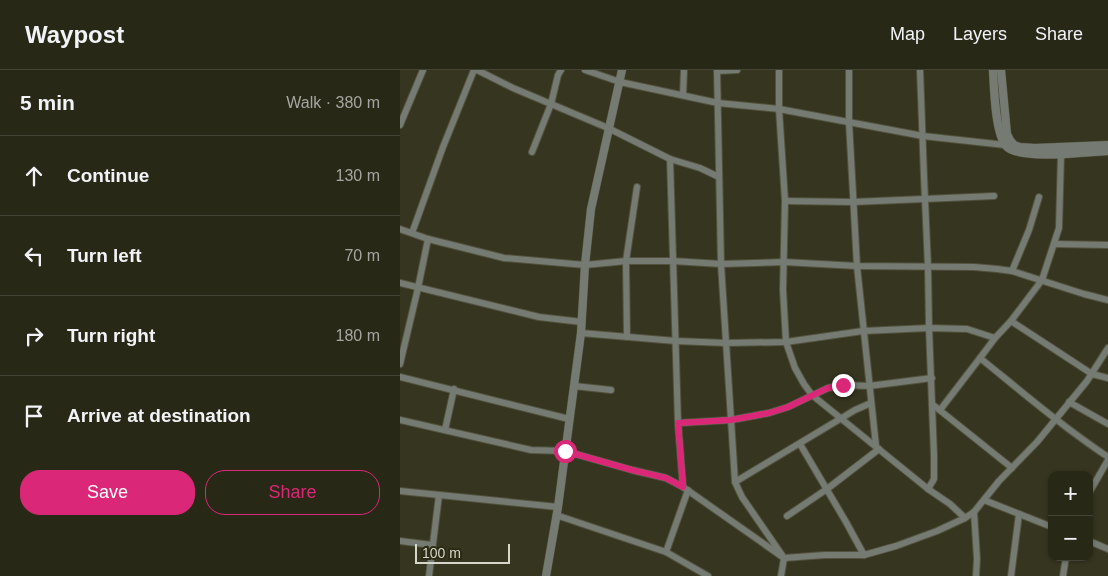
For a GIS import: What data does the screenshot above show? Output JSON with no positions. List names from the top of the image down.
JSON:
{
  "scale_bar": "100 m",
  "page": {
    "header": "Waypost",
    "nav": ["Map", "Layers", "Share"],
    "heading": ["5 min", "Walk · 380 m"],
    "list": [
      ["Continue", "130 m"],
      ["Turn left", "70 m"],
      ["Turn right", "180 m"],
      "Arrive at destination"
    ],
    "buttons": ["Save", "Share"],
    "map_buttons": ["+", "−"],
    "scale": "100 m"
  }
}
